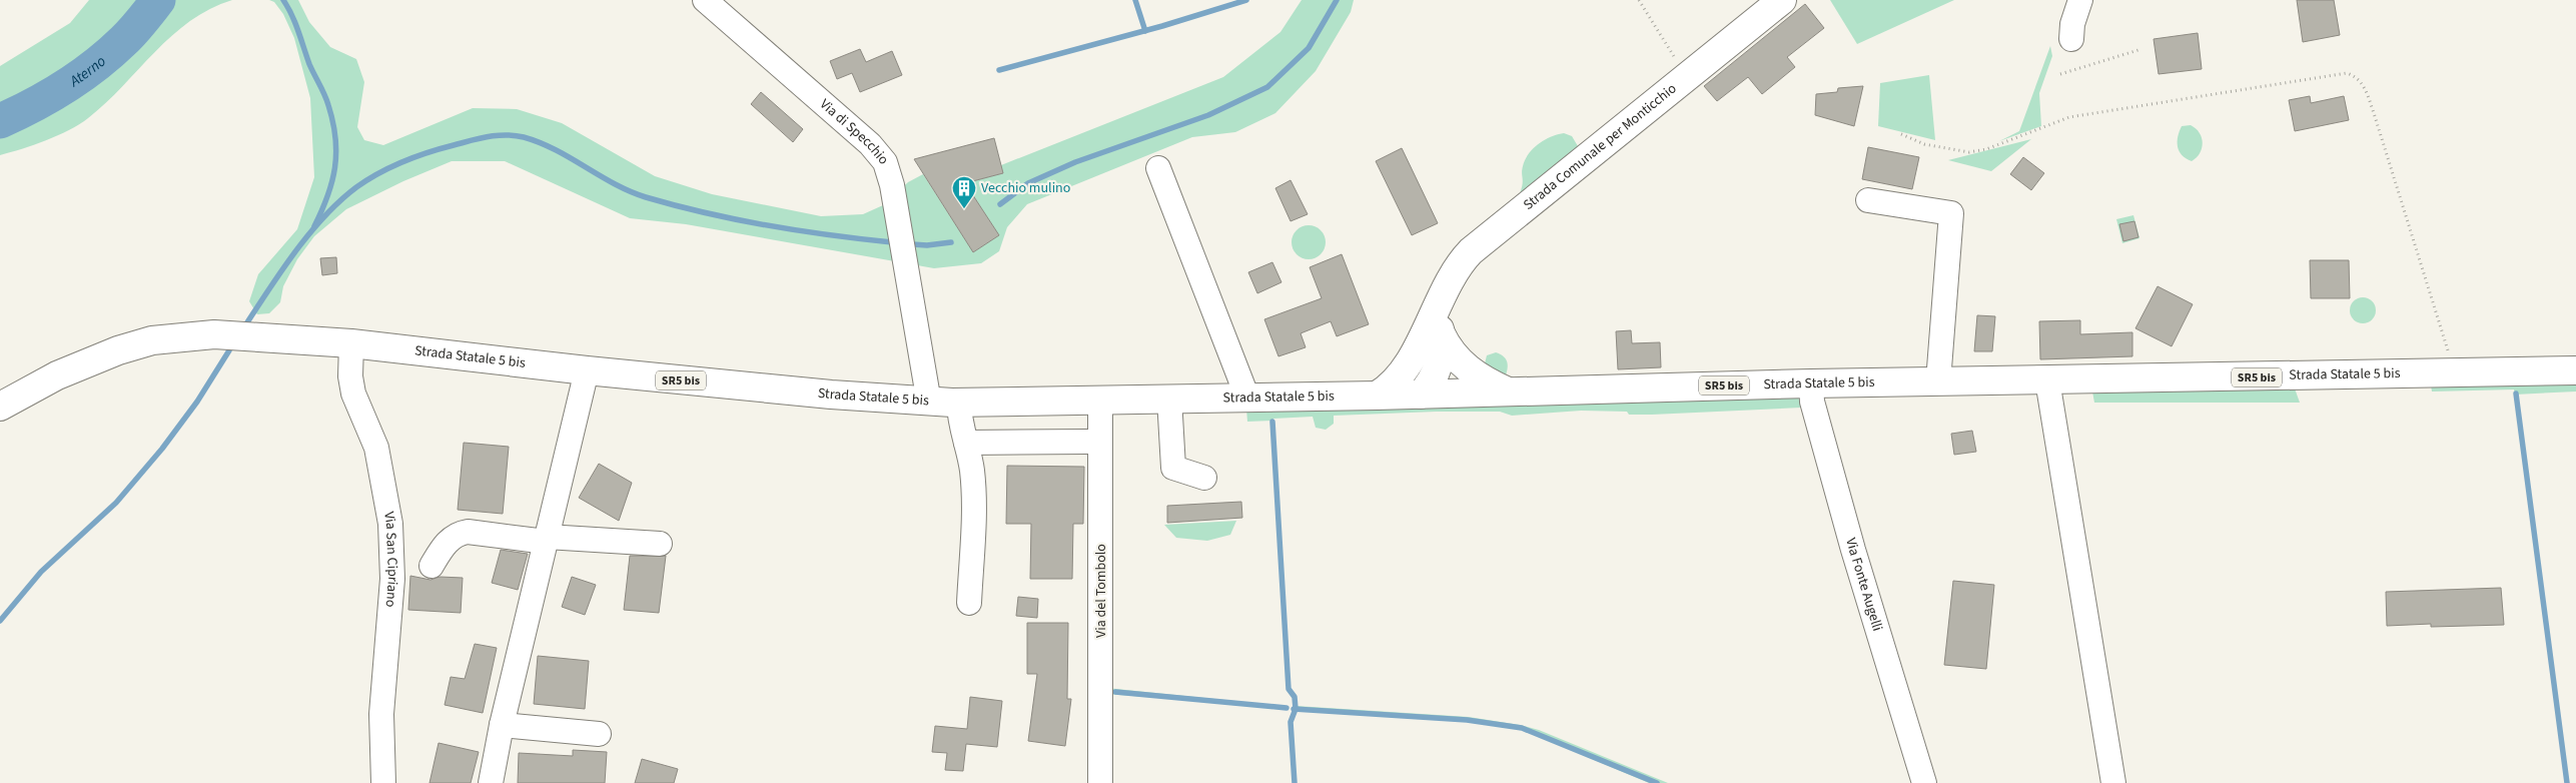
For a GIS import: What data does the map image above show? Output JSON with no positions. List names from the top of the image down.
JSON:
{
  "streets": {
    "main road": ["Strada Comunale per Monticchio", "Strada Statale 5 bis", "SR5 bis"],
    "street": [
      "Via di Specchio",
      "Via San Cipriano",
      "Via Fonte Augelli",
      "Via del Tombolo"
    ]
  },
  "crossings": [
    ["Via di Specchio", "Strada Statale 5 bis"],
    ["Strada Comunale per Monticchio", "Strada Statale 5 bis"],
    ["Strada Statale 5 bis", "Via San Cipriano"],
    ["Strada Statale 5 bis", "Via Fonte Augelli"],
    ["Strada Statale 5 bis", "Via del Tombolo"]
  ],
  "water": ["Aterno"],
  "places": {
    "building": ["Vecchio mulino"]
  }
}
